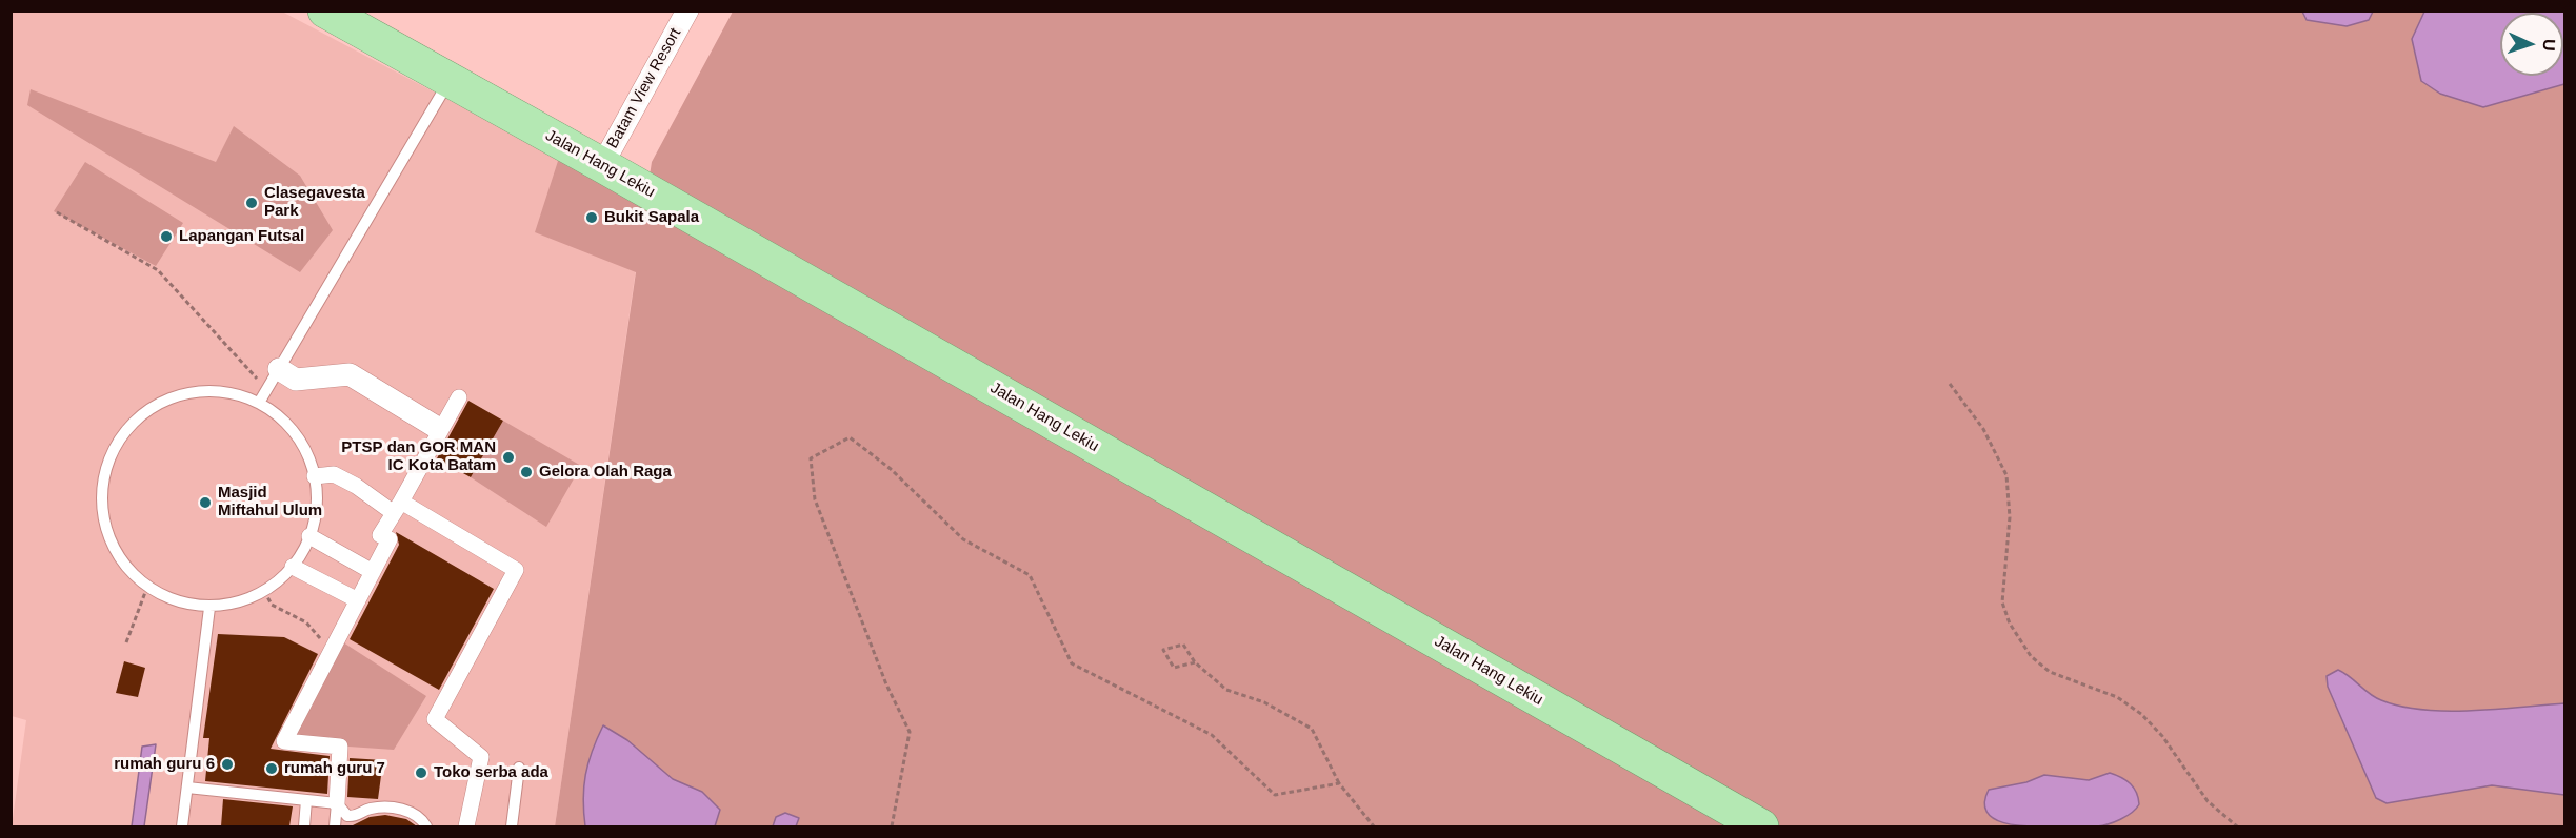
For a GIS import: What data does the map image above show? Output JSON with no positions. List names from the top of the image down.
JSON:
{
  "streets": {
    "highway": ["Jalan Hang Lekiu"],
    "street": ["Batam View Resort"]
  },
  "crossings": [
    ["Batam View Resort", "Jalan Hang Lekiu"]
  ],
  "places": [
    "Clasegavesta Park",
    "Bukit Sapala",
    "Lapangan Futsal",
    "PTSP dan GOR MAN IC Kota Batam",
    "Gelora Olah Raga",
    "Masjid Miftahul Ulum",
    "rumah guru 6",
    "rumah guru 7",
    "Toko serba ada"
  ],
  "north": "right"
}
